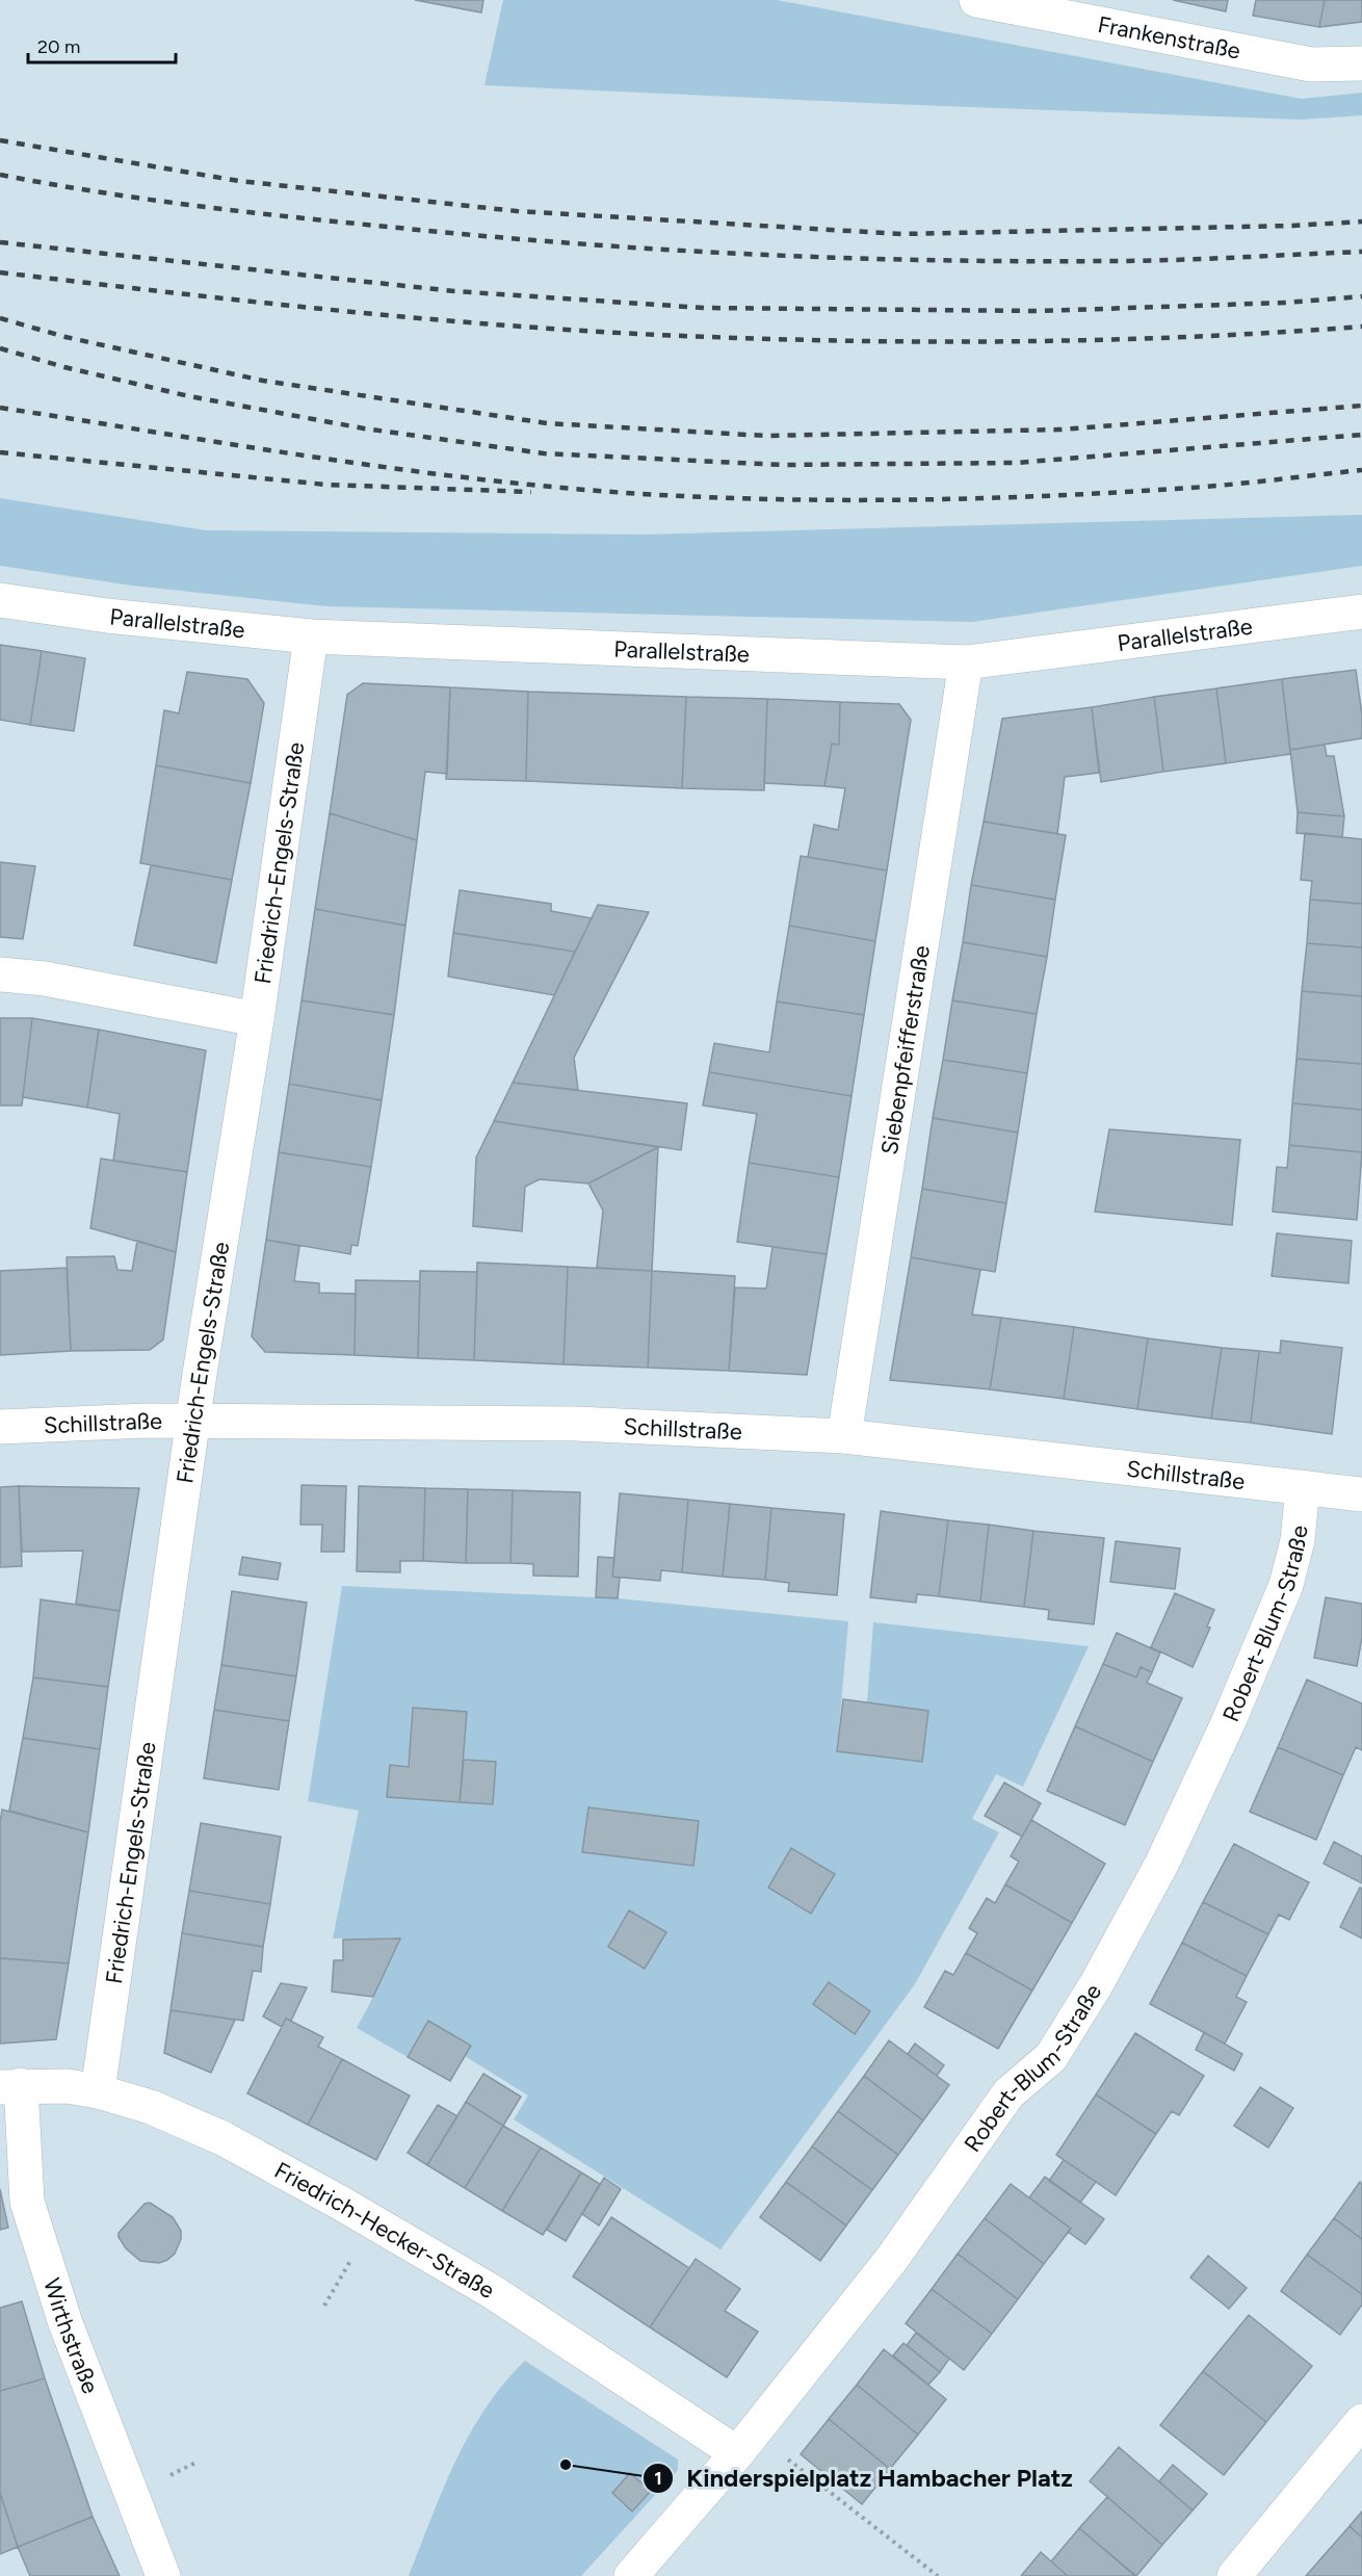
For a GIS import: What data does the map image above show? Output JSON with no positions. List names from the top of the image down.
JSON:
{
  "streets": {
    "street": [
      "Frankenstraße",
      "Parallelstraße",
      "Friedrich-Engels-Straße",
      "Siebenpfeifferstraße",
      "Schillstraße",
      "Robert-Blum-Straße",
      "Friedrich-Hecker-Straße",
      "Wirthstraße"
    ]
  },
  "crossings": [
    ["Parallelstraße", "Friedrich-Engels-Straße"],
    ["Parallelstraße", "Siebenpfeifferstraße"],
    ["Friedrich-Engels-Straße", "Schillstraße"],
    ["Friedrich-Engels-Straße", "Friedrich-Hecker-Straße"],
    ["Siebenpfeifferstraße", "Schillstraße"],
    ["Schillstraße", "Robert-Blum-Straße"],
    ["Robert-Blum-Straße", "Friedrich-Hecker-Straße"],
    ["Friedrich-Hecker-Straße", "Wirthstraße"]
  ],
  "places": ["Kinderspielplatz Hambacher Platz"],
  "scale_bar": "20 m"
}
